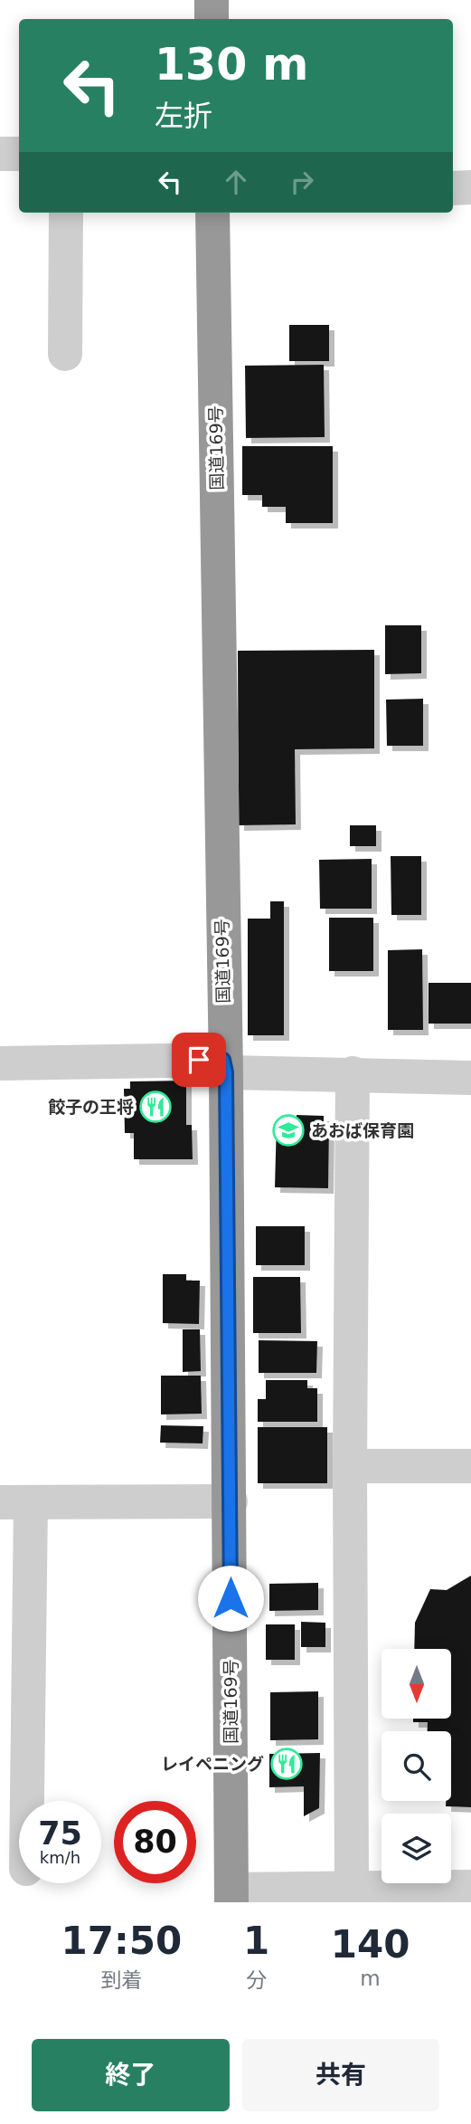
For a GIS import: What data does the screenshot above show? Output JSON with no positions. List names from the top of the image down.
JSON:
{
  "streets": {
    "highway": ["国道169号"]
  },
  "places": {
    "restaurant": ["餃子の王将", "レイペニング"],
    "school or university": ["あおば保育園"]
  },
  "north": "bottom",
  "page": {
    "turn": ["130 m", "左折"],
    "speed": "75 km/h",
    "limit": "80",
    "eta": [
      "17:50",
      "到着",
      "1",
      "分",
      "140",
      "m"
    ],
    "buttons": ["終了", "共有"]
  }
}
